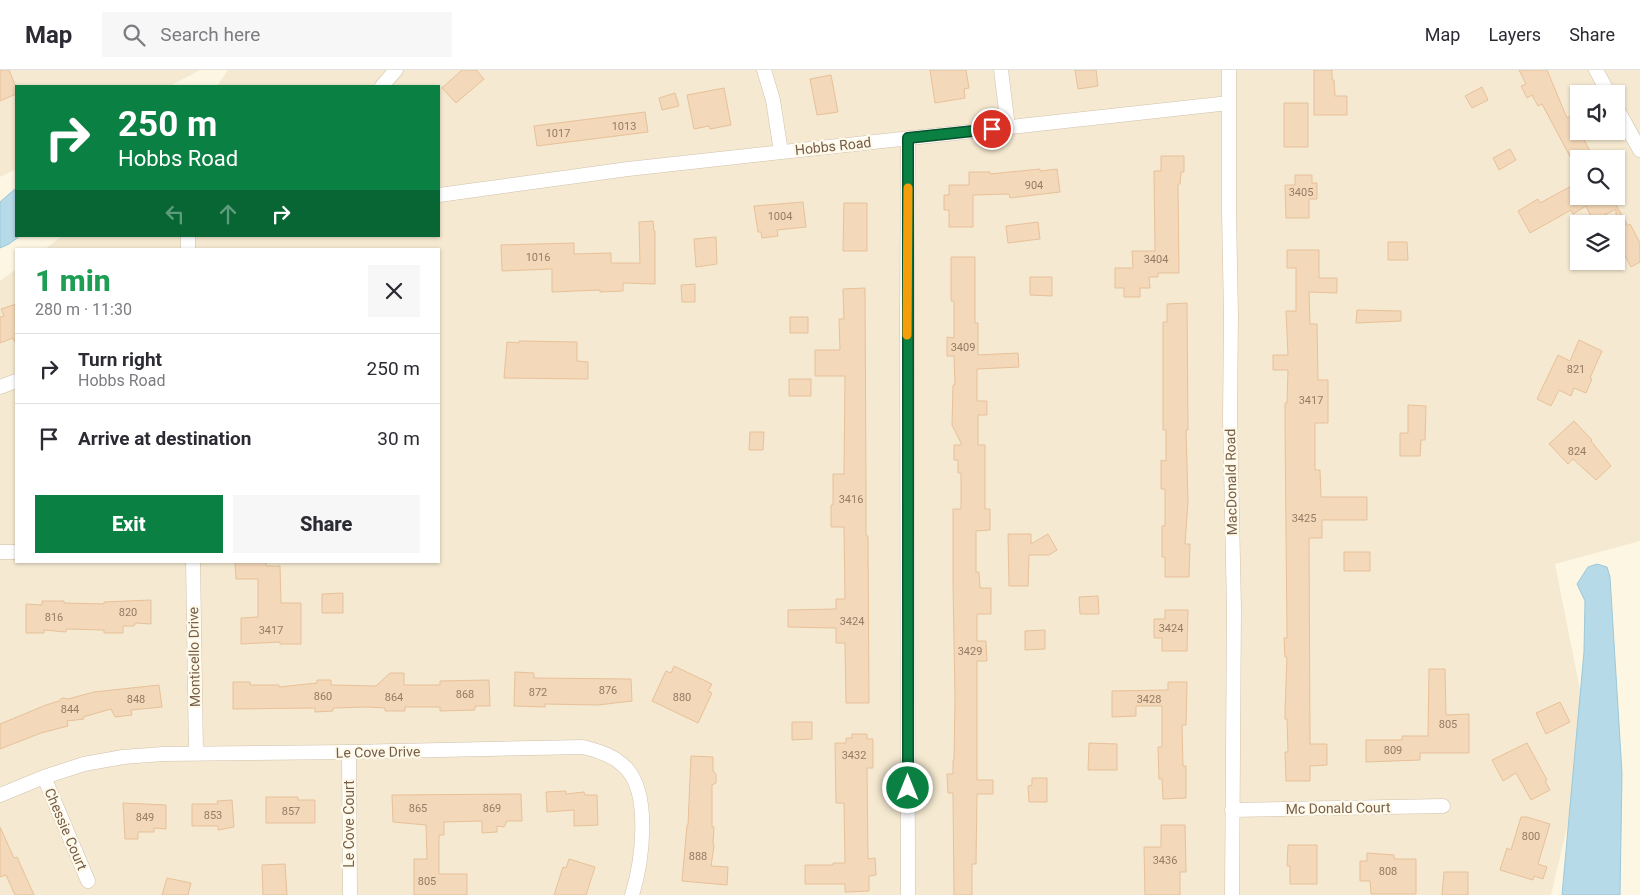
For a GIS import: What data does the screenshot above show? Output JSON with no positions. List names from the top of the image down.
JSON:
{
  "streets": {
    "street": [
      "Hobbs Road",
      "MacDonald Road",
      "Monticello Drive",
      "Le Cove Drive",
      "Mc Donald Court",
      "Le Cove Court",
      "Chessie Court"
    ]
  },
  "crossings": [
    ["Hobbs Road", "MacDonald Road"],
    ["MacDonald Road", "Mc Donald Court"],
    ["Monticello Drive", "Le Cove Drive"],
    ["Le Cove Drive", "Le Cove Court"],
    ["Le Cove Drive", "Chessie Court"]
  ],
  "house_numbers": [
    "1013",
    "1017",
    "904",
    "3405",
    "1004",
    "1016",
    "3404",
    "3409",
    "821",
    "3417",
    "824",
    "3416",
    "3425",
    "820",
    "816",
    "3424",
    "3424",
    "3417",
    "3429",
    "876",
    "872",
    "868",
    "860",
    "864",
    "880",
    "848",
    "3428",
    "844",
    "805",
    "809",
    "3432",
    "865",
    "869",
    "857",
    "853",
    "849",
    "800",
    "888",
    "3436",
    "808",
    "805"
  ],
  "page": {
    "header": "Map",
    "search": "Search here",
    "nav": ["Map", "Layers", "Share"],
    "turn": ["250 m", "Hobbs Road"],
    "heading": ["1 min", "280 m · 11:30"],
    "list": [
      {
        "name": "Turn right",
        "note": "Hobbs Road",
        "value": "250 m"
      },
      {
        "name": "Arrive at destination",
        "value": "30 m"
      }
    ],
    "buttons": ["Exit", "Share"]
  }
}
